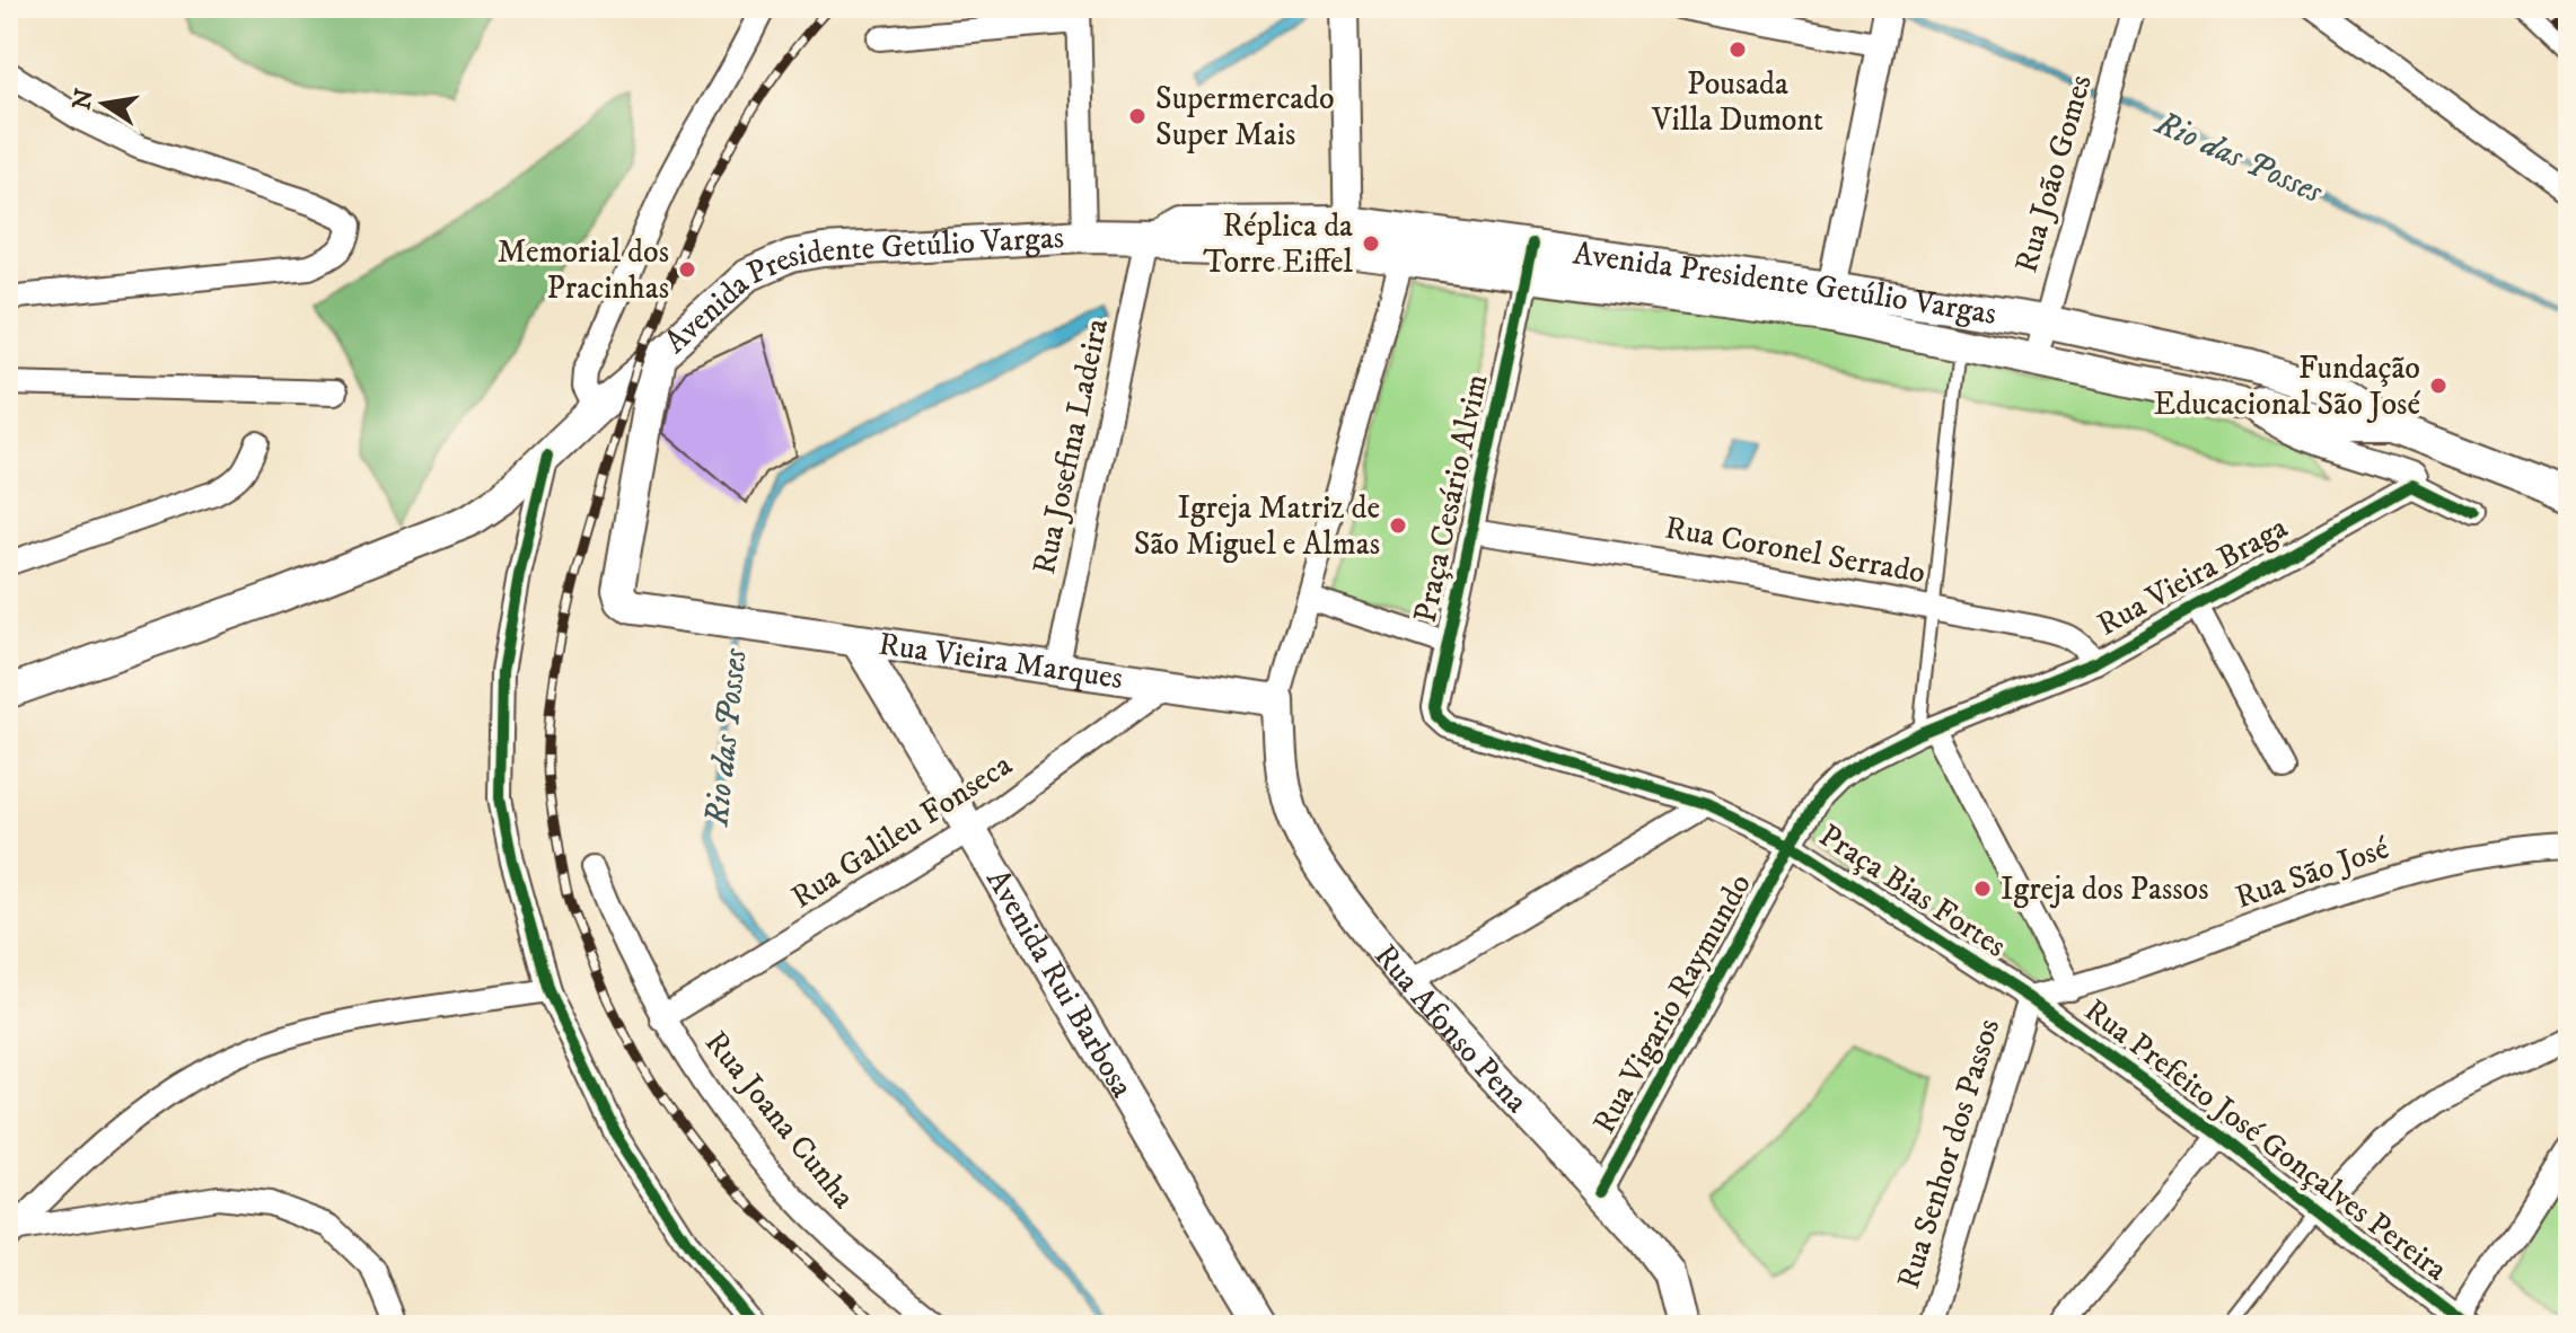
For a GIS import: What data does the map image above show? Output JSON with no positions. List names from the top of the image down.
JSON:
{
  "streets": {
    "main road": [
      "Avenida Presidente Getúlio Vargas",
      "Rua Vieira Marques",
      "Avenida Rui Barbosa",
      "Rua Afonso Pena"
    ],
    "street": [
      "Rua João Gomes",
      "Rua Josefina Ladeira",
      "Praça Cesário Alvim",
      "Rua Coronel Serrado",
      "Rua Vieira Braga",
      "Rua Galileu Fonseca",
      "Rua São José",
      "Praça Bias Fortes",
      "Rua Vigario Raymundo",
      "Rua Joana Cunha",
      "Rua Prefeito José Gonçalves Pereira",
      "Rua Senhor dos Passos"
    ]
  },
  "crossings": [
    ["Rua João Gomes", "Avenida Presidente Getúlio Vargas"],
    ["Avenida Presidente Getúlio Vargas", "Rua Josefina Ladeira"],
    ["Avenida Presidente Getúlio Vargas", "Praça Cesário Alvim"],
    ["Avenida Presidente Getúlio Vargas", "Rua Vieira Marques"],
    ["Rua Josefina Ladeira", "Rua Vieira Marques"],
    ["Praça Cesário Alvim", "Rua Coronel Serrado"],
    ["Rua Coronel Serrado", "Rua Vieira Braga"],
    ["Rua Vieira Braga", "Praça Bias Fortes"],
    ["Rua Vieira Marques", "Rua Galileu Fonseca"],
    ["Rua Vieira Marques", "Avenida Rui Barbosa"],
    ["Rua Vieira Marques", "Rua Afonso Pena"],
    ["Rua Galileu Fonseca", "Avenida Rui Barbosa"],
    ["Rua Galileu Fonseca", "Rua Joana Cunha"],
    ["Rua São José", "Praça Bias Fortes"],
    ["Rua São José", "Rua Prefeito José Gonçalves Pereira"],
    ["Rua São José", "Rua Senhor dos Passos"],
    ["Praça Bias Fortes", "Rua Vigario Raymundo"],
    ["Praça Bias Fortes", "Rua Prefeito José Gonçalves Pereira"],
    ["Praça Bias Fortes", "Rua Senhor dos Passos"],
    ["Rua Vigario Raymundo", "Rua Afonso Pena"],
    ["Rua Prefeito José Gonçalves Pereira", "Rua Senhor dos Passos"]
  ],
  "water": ["Rio das Posses"],
  "places": [
    "Pousada Villa Dumont",
    "Supermercado Super Mais",
    "Réplica da Torre Eiffel",
    "Memorial dos Pracinhas",
    "Fundação Educacional São José",
    "Igreja Matriz de São Miguel e Almas",
    "Igreja dos Passos"
  ],
  "north": "left"
}
